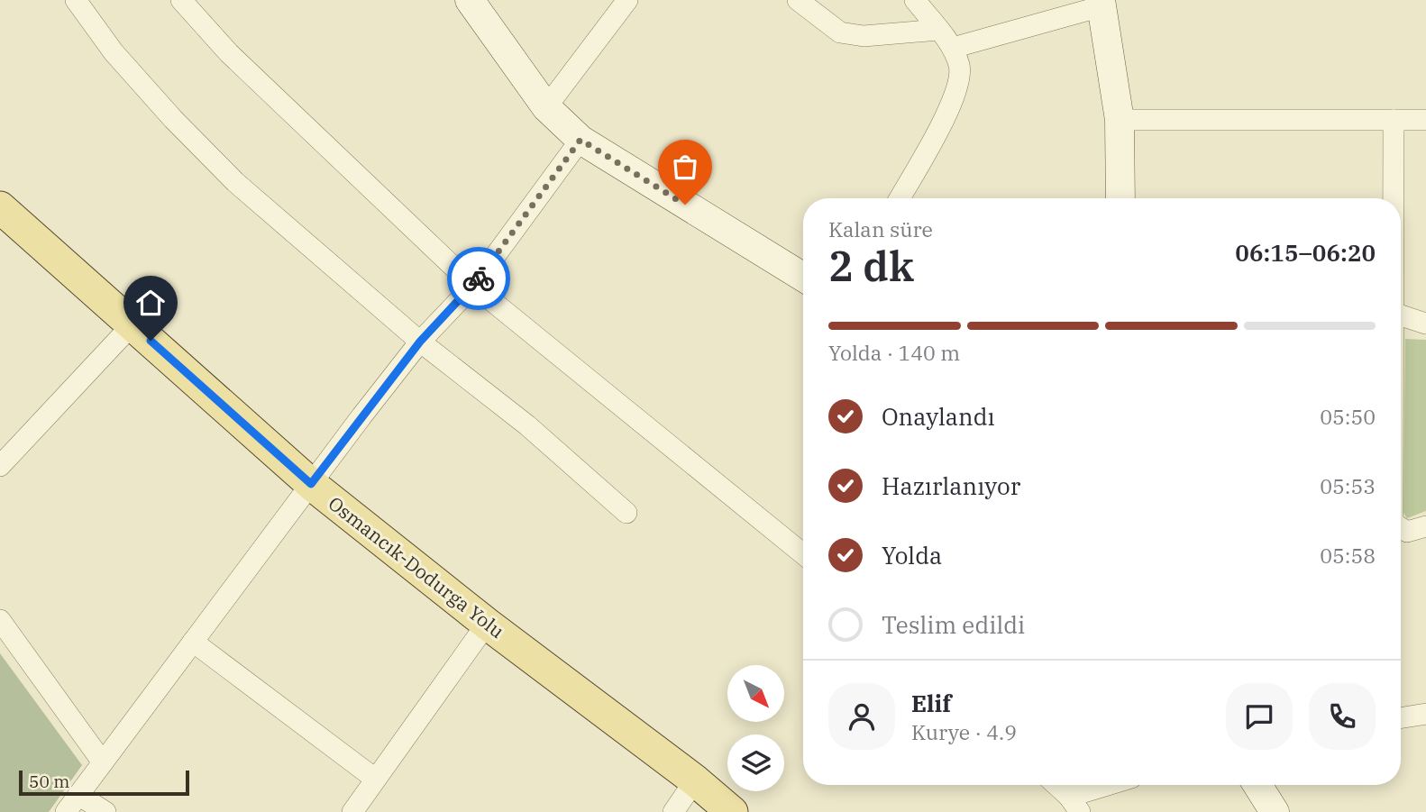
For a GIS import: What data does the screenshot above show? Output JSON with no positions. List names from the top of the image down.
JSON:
{
  "streets": {
    "main road": ["Osmancık-Dodurga Yolu"]
  },
  "scale_bar": "50 m",
  "north": "bottom right",
  "page": {
    "heading": ["2 dk", "Kalan süre", "06:15–06:20"],
    "panel": ["Elif", "Kurye · 4.9"],
    "bar": "Yolda · 140 m",
    "list": [
      ["Onaylandı", "05:50"],
      ["Hazırlanıyor", "05:53"],
      ["Yolda", "05:58"],
      "Teslim edildi"
    ],
    "scale": "50 m"
  }
}
